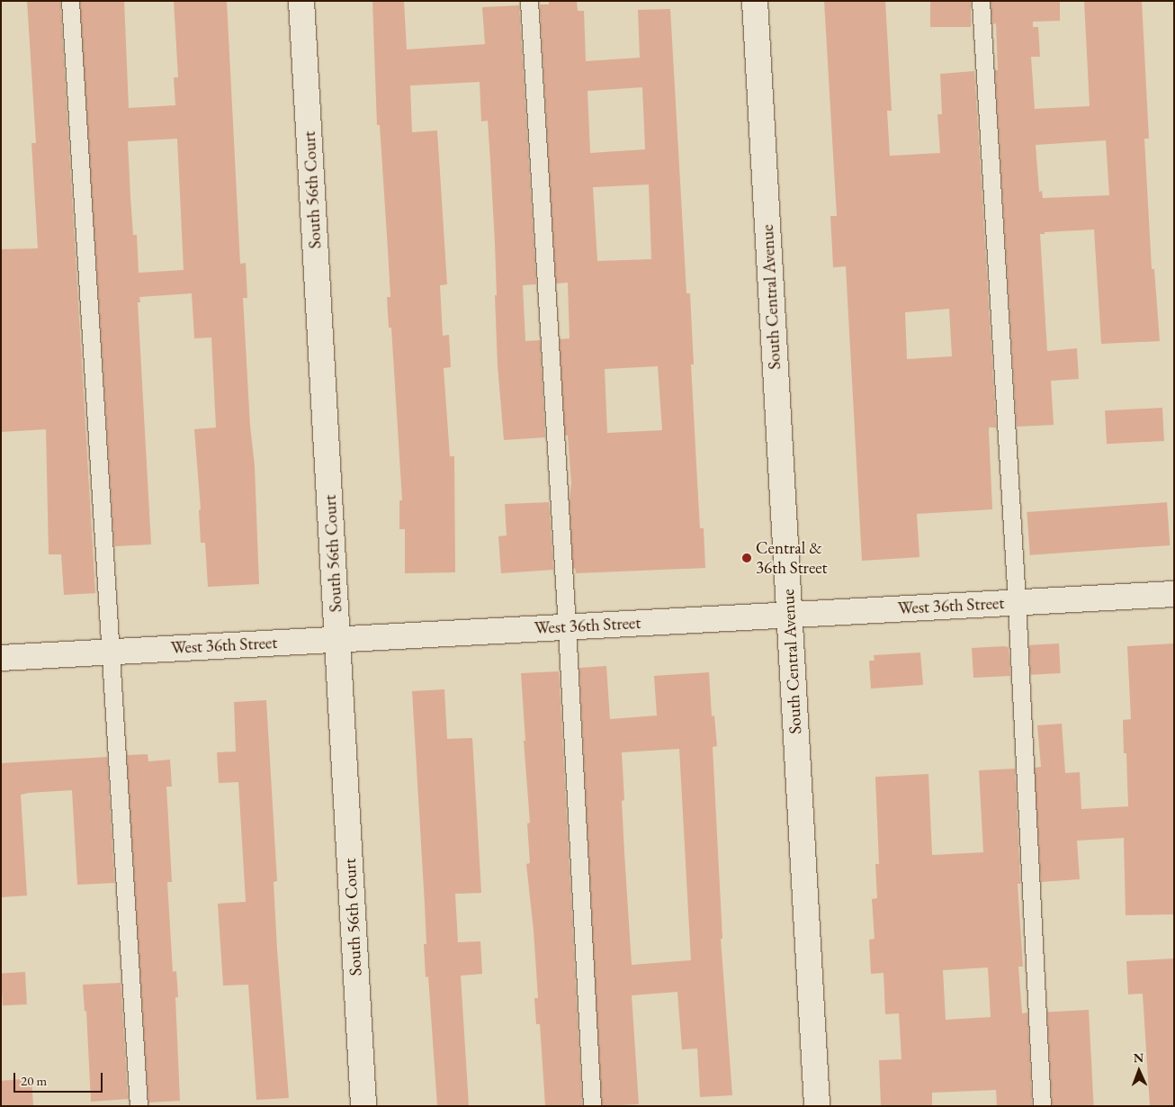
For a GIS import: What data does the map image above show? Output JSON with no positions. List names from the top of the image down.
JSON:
{
  "streets": {
    "street": ["South 56th Court", "South Central Avenue", "West 36th Street"]
  },
  "crossings": [
    ["South 56th Court", "West 36th Street"],
    ["South Central Avenue", "West 36th Street"]
  ],
  "places": ["Central & 36th Street"],
  "scale_bar": "20 m",
  "north": "top"
}
